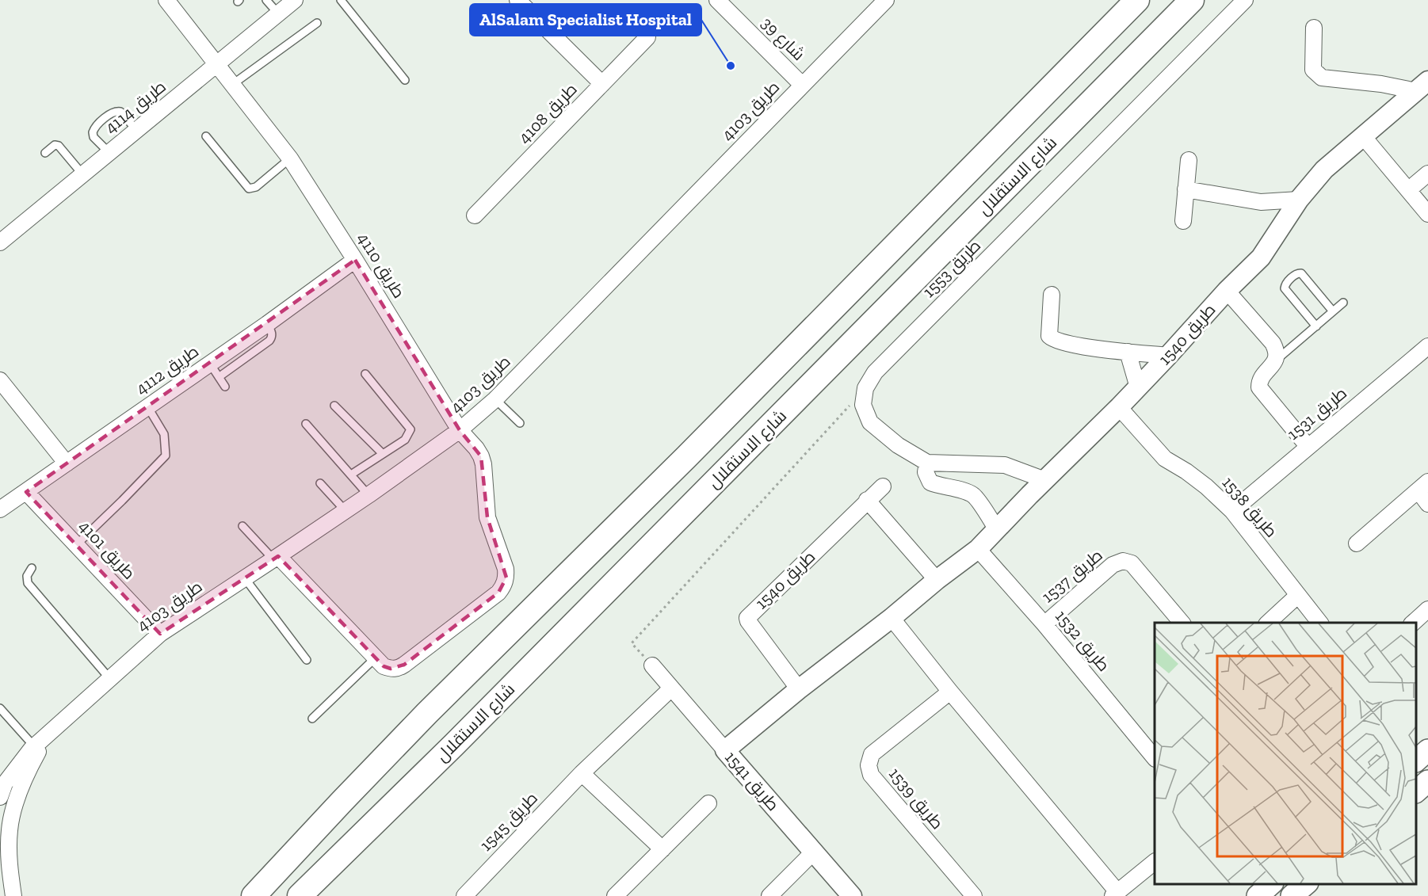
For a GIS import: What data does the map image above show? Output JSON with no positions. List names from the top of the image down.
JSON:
{
  "streets": {
    "main road": ["شارع الاستقلال"],
    "street": [
      "شارع 39",
      "طريق 4114",
      "طريق 4103",
      "طريق 4108",
      "طريق 4110",
      "طريق 1553",
      "طريق 1540",
      "طريق 4112",
      "طريق 1531",
      "طريق 1538",
      "طريق 4101",
      "طريق 1537",
      "طريق 1532",
      "طريق 1541",
      "طريق 1539",
      "طريق 1545"
    ]
  },
  "crossings": [
    ["شارع 39", "طريق 4103"],
    ["طريق 4114", "طريق 4110"],
    ["طريق 4103", "طريق 4110"],
    ["طريق 4103", "طريق 4101"],
    ["طريق 4110", "طريق 4112"],
    ["طريق 1540", "طريق 1538"],
    ["طريق 1540", "طريق 1532"],
    ["طريق 1540", "طريق 1541"],
    ["طريق 4112", "طريق 4101"],
    ["طريق 1531", "طريق 1538"],
    ["طريق 1537", "طريق 1532"],
    ["طريق 1541", "طريق 1545"]
  ],
  "places": ["AlSalam Specialist Hospital"]
}
